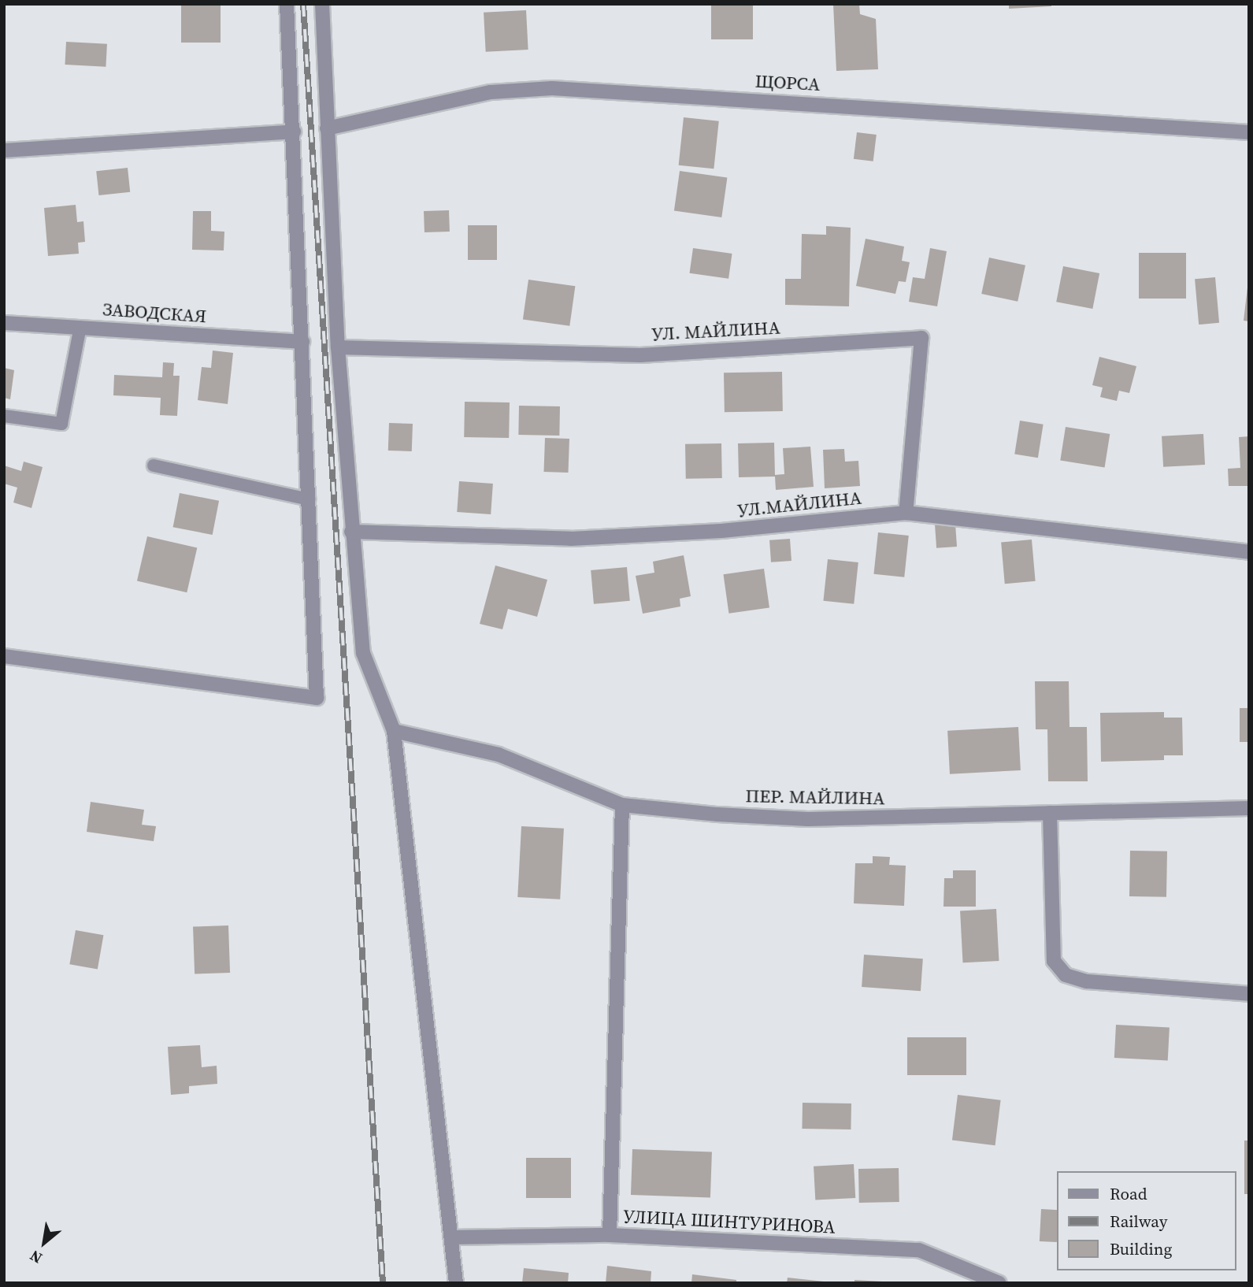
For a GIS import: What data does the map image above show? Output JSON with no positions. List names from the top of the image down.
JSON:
{
  "streets": {
    "street": [
      "ЩОРСА",
      "ЗАВОДСКАЯ",
      "УЛ. МАЙЛИНА",
      "УЛ.МАЙЛИНА",
      "ПЕР. МАЙЛИНА",
      "УЛИЦА ШИНТУРИНОВА"
    ]
  },
  "crossings": [
    ["УЛ. МАЙЛИНА", "УЛ.МАЙЛИНА"]
  ],
  "legend": ["Road", "Railway", "Building"],
  "north": "bottom left"
}
